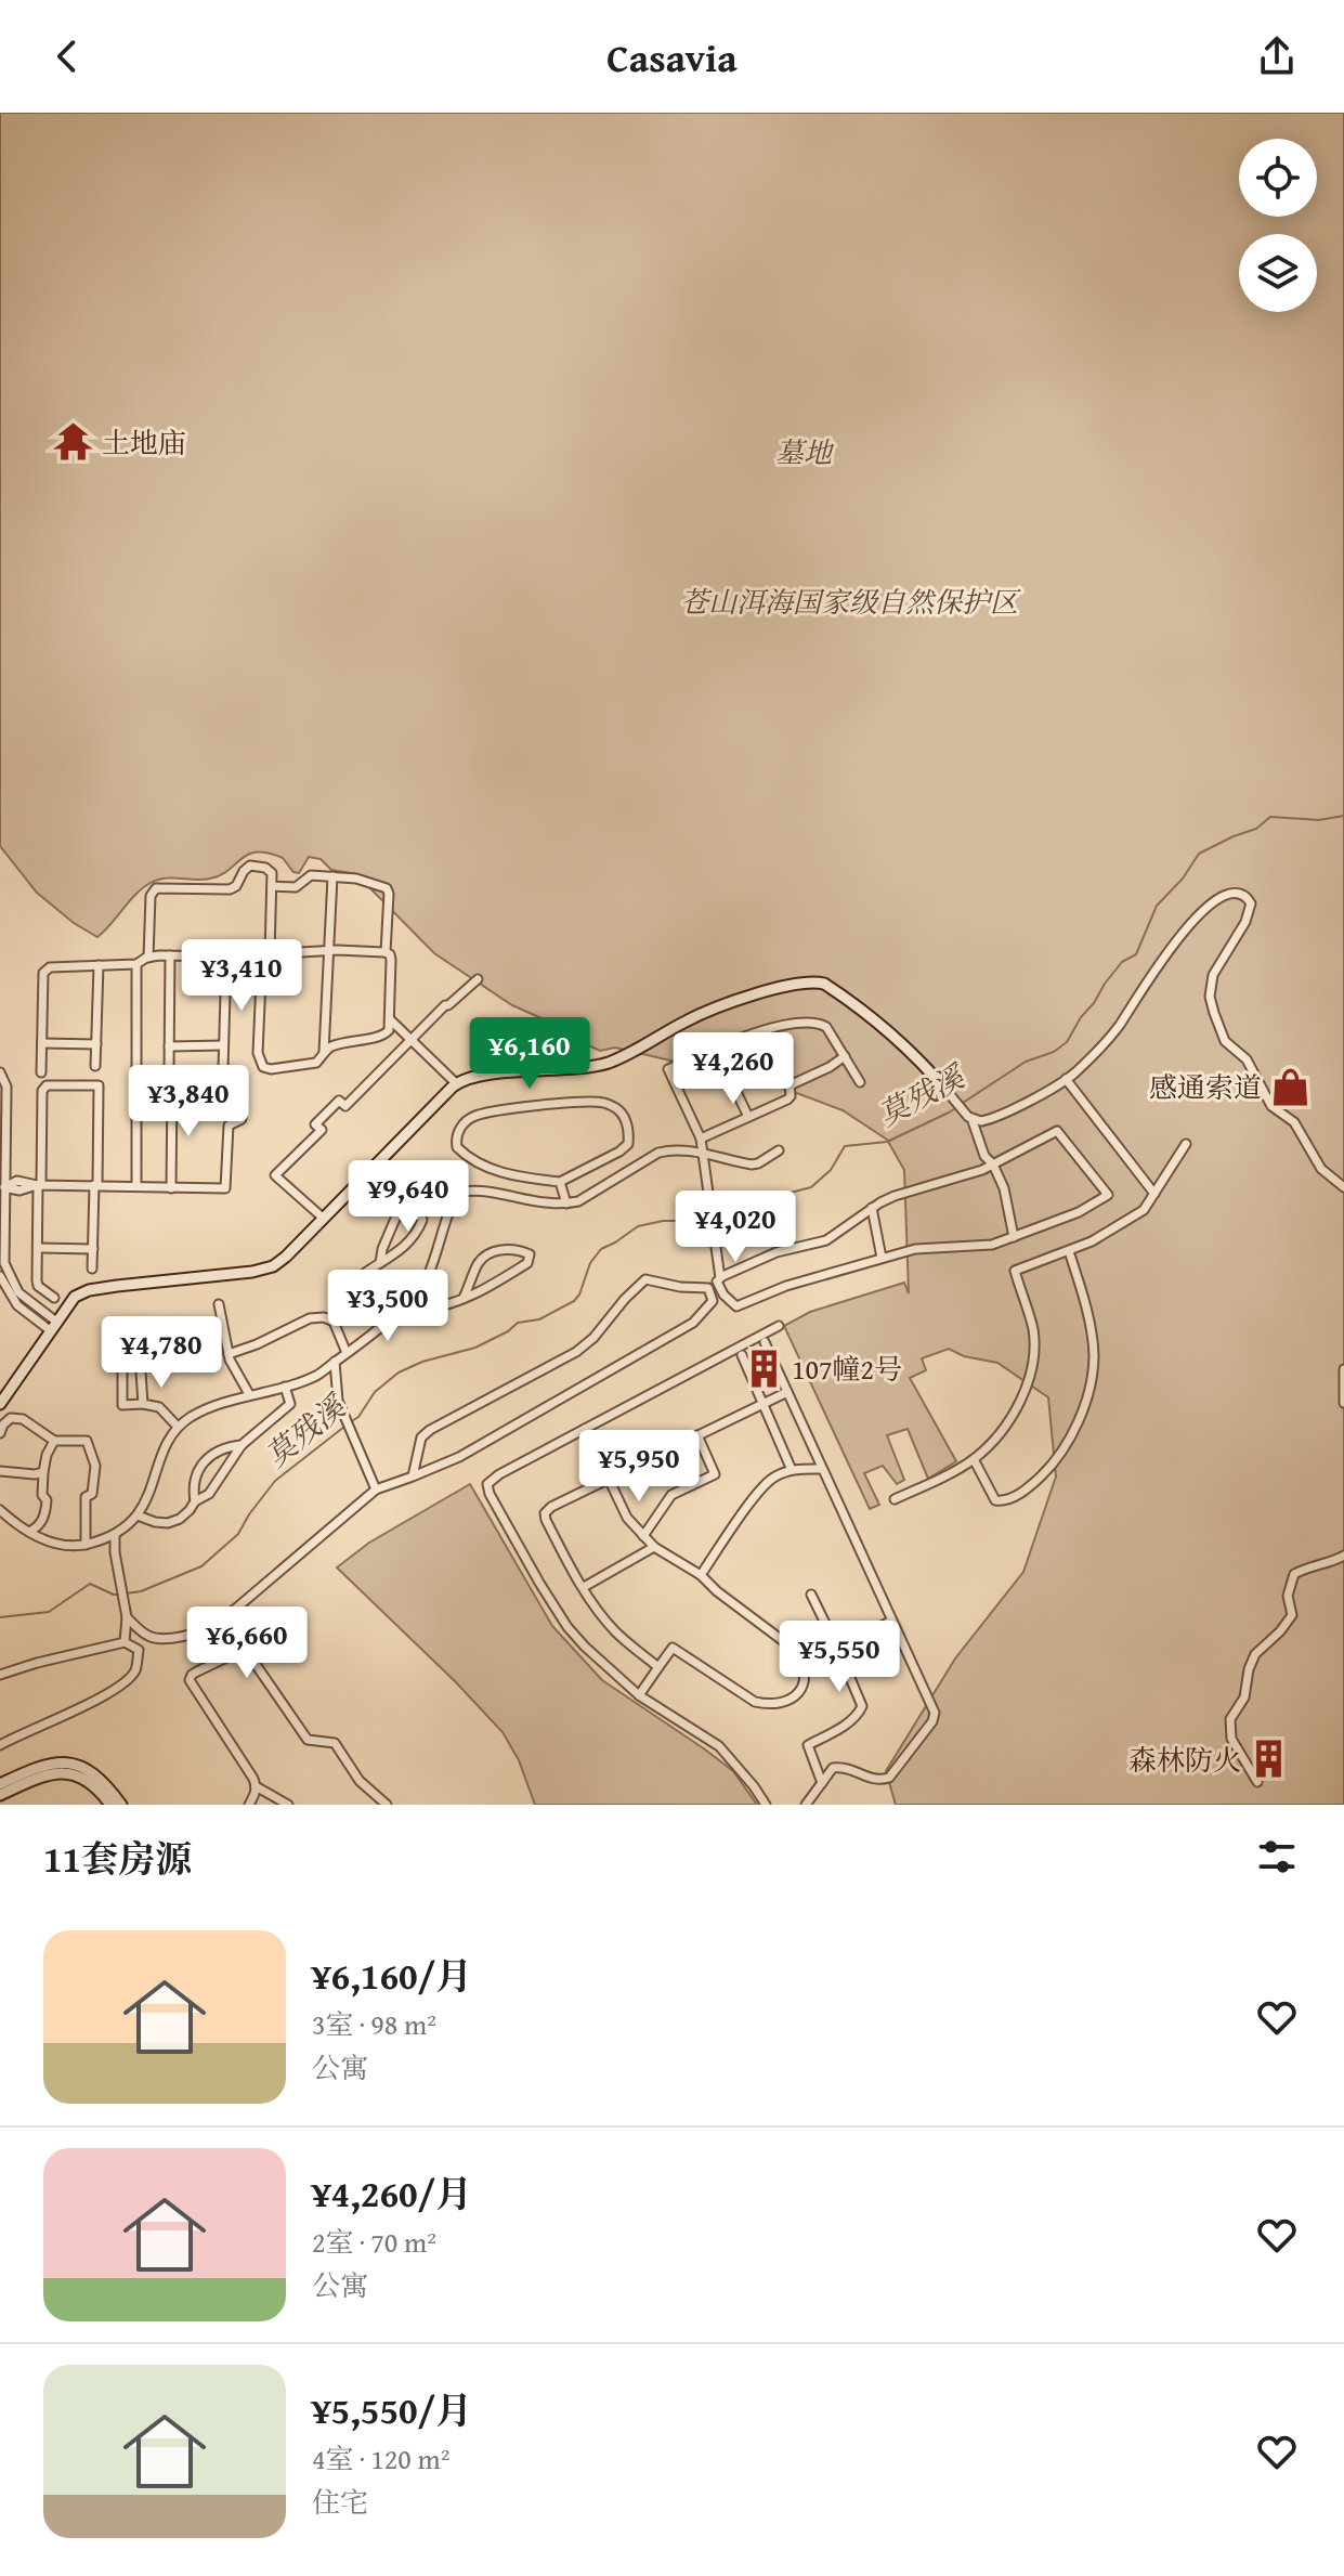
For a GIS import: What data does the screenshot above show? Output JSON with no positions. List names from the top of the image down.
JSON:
{
  "water": ["莫残溪"],
  "parks": ["墓地", "苍山洱海国家级自然保护区"],
  "places": {
    "temple": ["土地庙"],
    "shop": ["感通索道"],
    "building": ["107幢2号", "森林防火"]
  },
  "page": {
    "header": "Casavia",
    "price": [
      "¥3,410",
      "¥6,160",
      "¥4,260",
      "¥3,840",
      "¥9,640",
      "¥4,020",
      "¥3,500",
      "¥4,780",
      "¥5,950",
      "¥6,660",
      "¥5,550"
    ],
    "heading": "11套房源",
    "list": [
      {
        "name": "¥6,160/月",
        "note": "3室 · 98 m² · 公寓"
      },
      {
        "name": "¥4,260/月",
        "note": "2室 · 70 m² · 公寓"
      },
      {
        "name": "¥5,550/月",
        "note": "4室 · 120 m² · 住宅"
      }
    ]
  }
}
